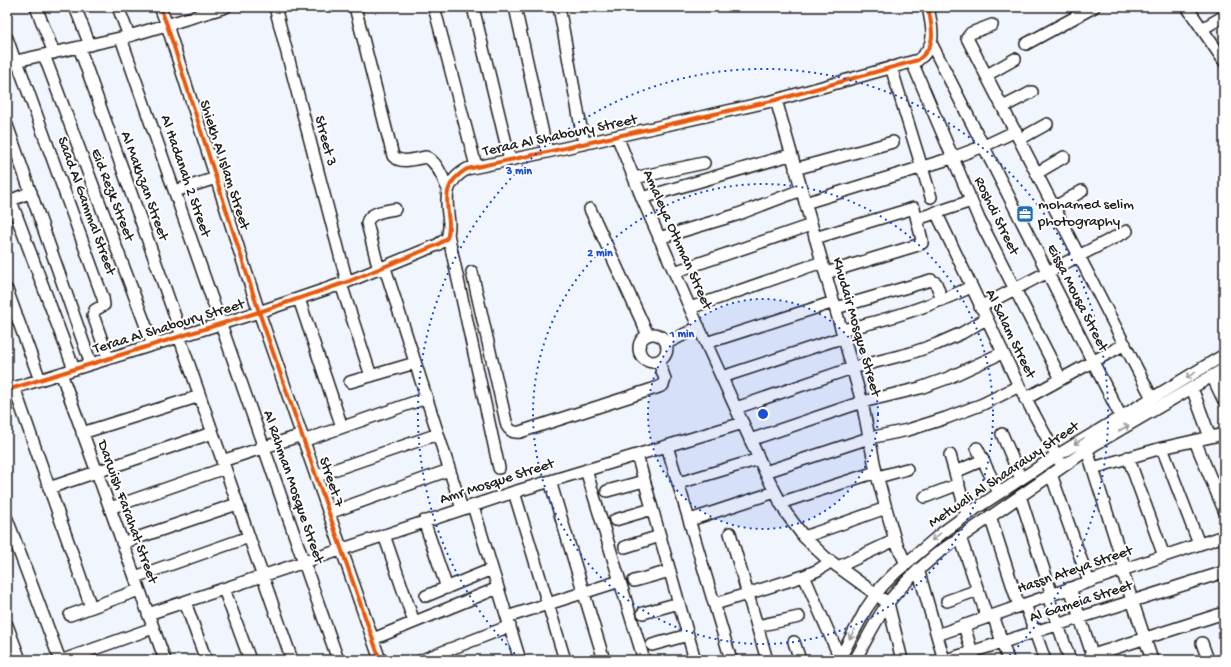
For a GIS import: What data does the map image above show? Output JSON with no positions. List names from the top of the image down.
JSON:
{
  "streets": {
    "street": [
      "Teraa Al Shaboury Street",
      "Street 3",
      "Shiekh Al Islam Street",
      "Al Hadanah 2 Street",
      "Al Makhzan Street",
      "Eid Rezk Street",
      "Saad Al Gammal Street",
      "Roshdi Street",
      "Amaleya Othman Street",
      "Eissa Mousa Street",
      "Khudair Mosque Street",
      "Al Salam Street",
      "Metwali Al Shaarawy Street",
      "Street 7",
      "Amr Mosque Street",
      "Al Rahman Mosque Street",
      "Darwish Farahat Street",
      "Hassn Ateya Street",
      "Al Gameia Street"
    ]
  },
  "crossings": [
    ["Teraa Al Shaboury Street", "Street 3"],
    ["Teraa Al Shaboury Street", "Shiekh Al Islam Street"],
    ["Teraa Al Shaboury Street", "Al Hadanah 2 Street"],
    ["Teraa Al Shaboury Street", "Al Makhzan Street"],
    ["Teraa Al Shaboury Street", "Eid Rezk Street"],
    ["Teraa Al Shaboury Street", "Saad Al Gammal Street"],
    ["Teraa Al Shaboury Street", "Roshdi Street"],
    ["Teraa Al Shaboury Street", "Amaleya Othman Street"],
    ["Teraa Al Shaboury Street", "Eissa Mousa Street"],
    ["Teraa Al Shaboury Street", "Khudair Mosque Street"],
    ["Teraa Al Shaboury Street", "Street 7"],
    ["Teraa Al Shaboury Street", "Al Rahman Mosque Street"],
    ["Teraa Al Shaboury Street", "Darwish Farahat Street"],
    ["Shiekh Al Islam Street", "Street 7"],
    ["Al Hadanah 2 Street", "Al Rahman Mosque Street"],
    ["Al Makhzan Street", "Amr Mosque Street"],
    ["Amaleya Othman Street", "Metwali Al Shaarawy Street"],
    ["Amaleya Othman Street", "Amr Mosque Street"],
    ["Eissa Mousa Street", "Metwali Al Shaarawy Street"],
    ["Khudair Mosque Street", "Metwali Al Shaarawy Street"],
    ["Al Salam Street", "Metwali Al Shaarawy Street"],
    ["Street 7", "Amr Mosque Street"],
    ["Amr Mosque Street", "Al Rahman Mosque Street"],
    ["Amr Mosque Street", "Darwish Farahat Street"]
  ],
  "places": {
    "office": ["mohamed selim photography"]
  },
  "rings": ["3 min", "2 min", "1 min"]
}
